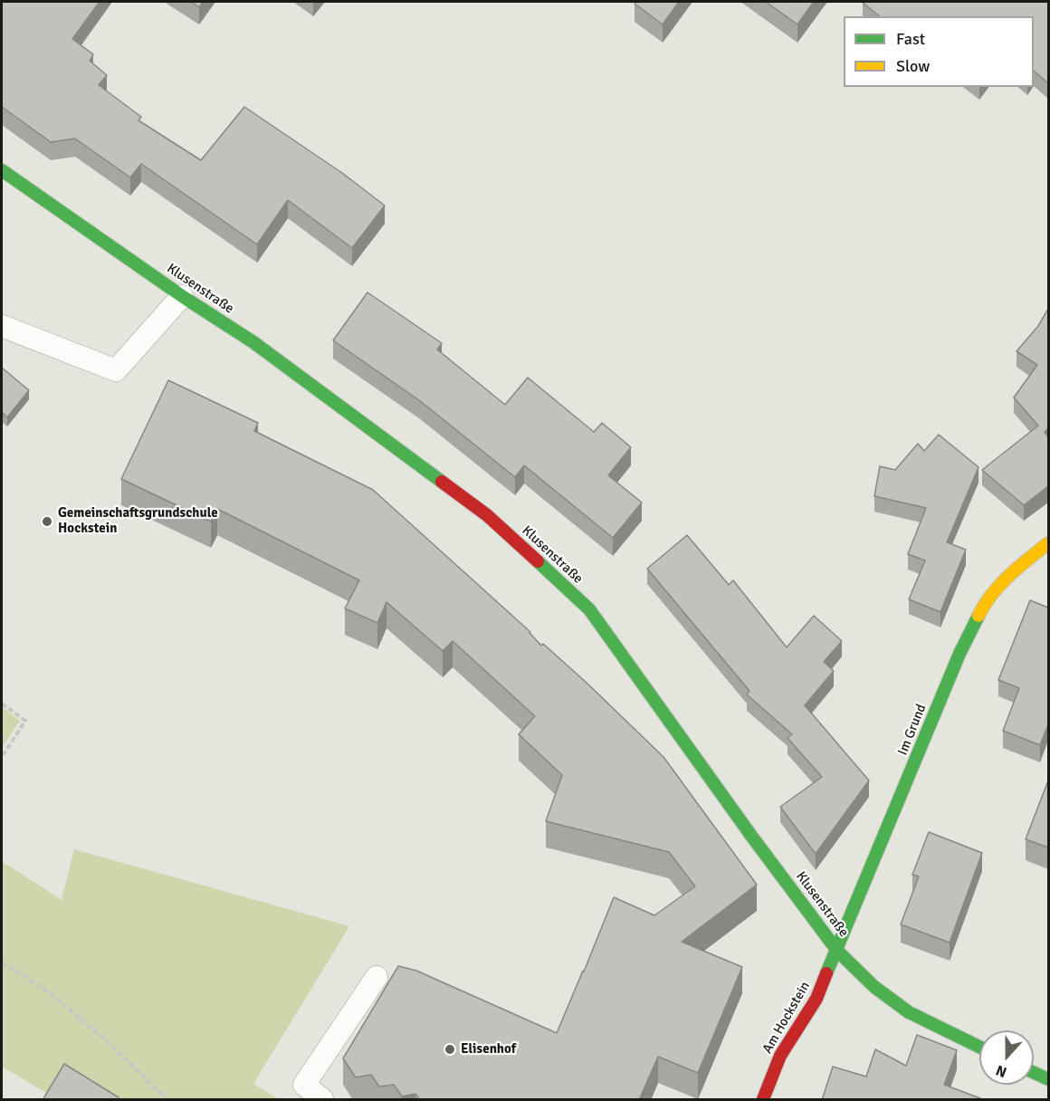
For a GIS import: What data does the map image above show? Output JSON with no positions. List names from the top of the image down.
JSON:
{
  "streets": {
    "street": ["Klusenstraße", "Im Grund", "Am Hockstein"]
  },
  "crossings": [
    ["Klusenstraße", "Im Grund"],
    ["Klusenstraße", "Am Hockstein"],
    ["Im Grund", "Am Hockstein"]
  ],
  "places": ["Gemeinschaftsgrundschule Hockstein", "Elisenhof"],
  "legend": ["Fast", "Slow"],
  "north": "bottom"
}
